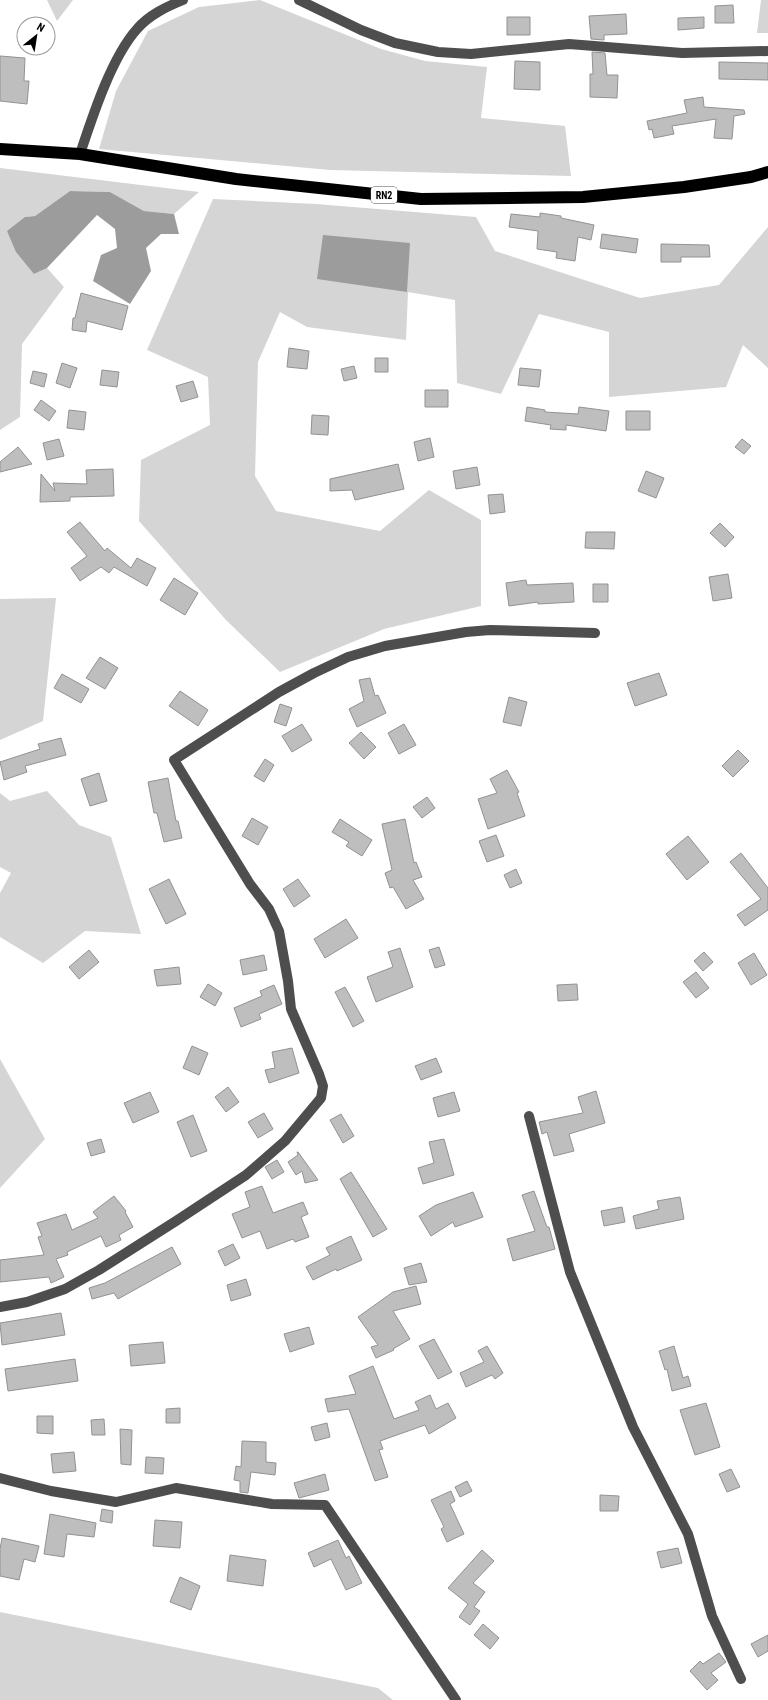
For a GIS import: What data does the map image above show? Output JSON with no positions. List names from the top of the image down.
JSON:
{
  "streets": {
    "highway": ["RN2"]
  },
  "north": "top right"
}
